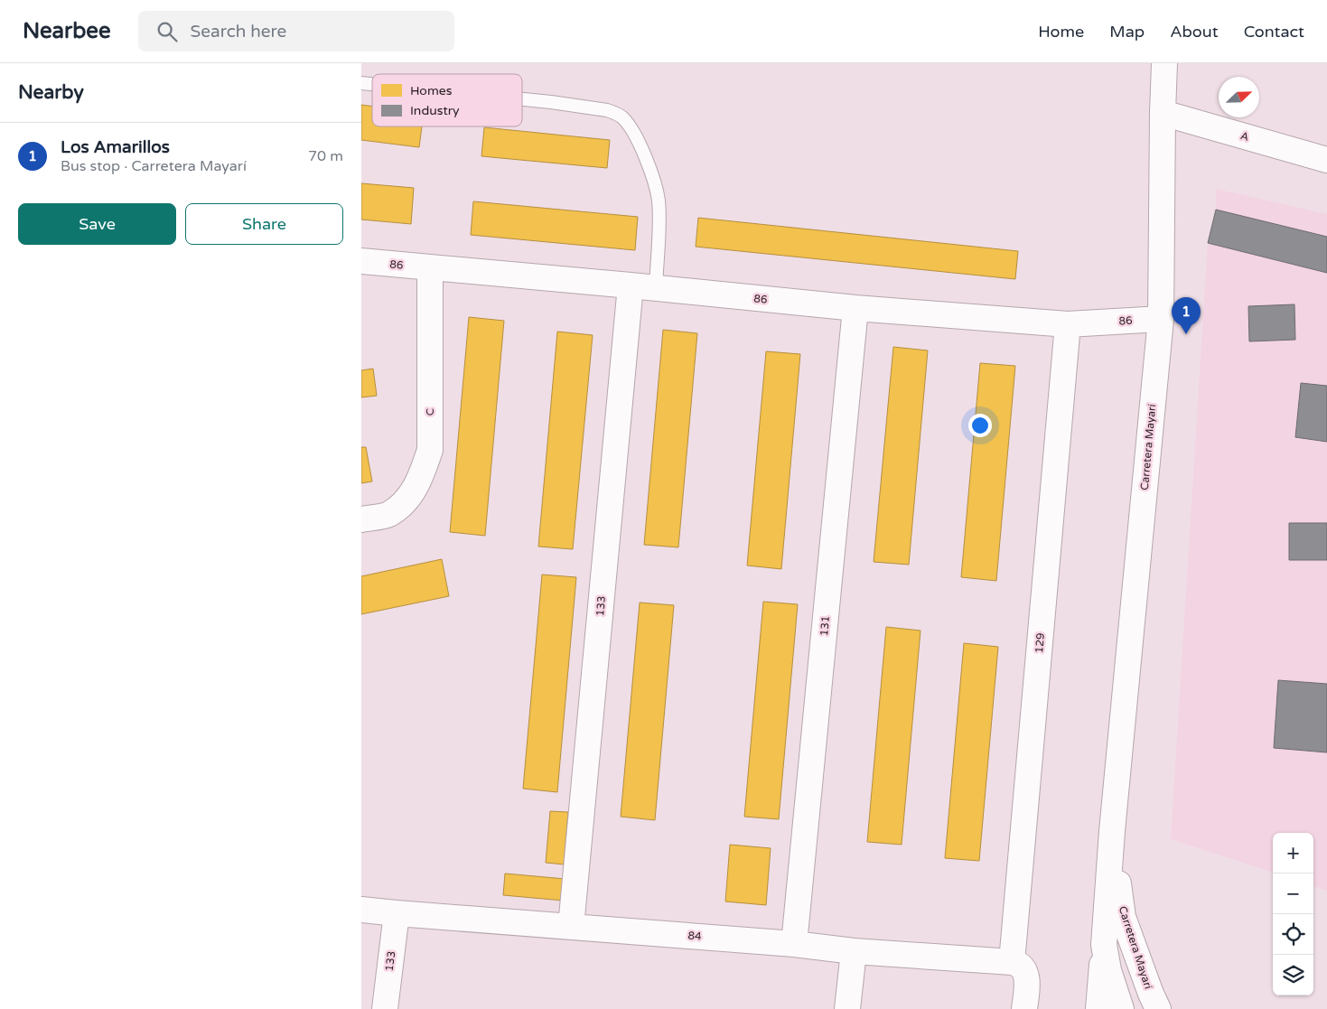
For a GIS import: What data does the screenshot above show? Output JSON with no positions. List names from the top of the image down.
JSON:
{
  "streets": {
    "street": [
      "A",
      "86",
      "C",
      "Carretera Mayarí",
      "133",
      "131",
      "129",
      "84"
    ]
  },
  "crossings": [
    ["A", "Carretera Mayarí"],
    ["86", "C"],
    ["86", "Carretera Mayarí"],
    ["86", "133"],
    ["86", "131"],
    ["86", "129"],
    ["133", "84"],
    ["131", "84"],
    ["129", "84"]
  ],
  "legend": ["Homes", "Industry"],
  "north": "top right",
  "page": {
    "header": "Nearbee",
    "search": "Search here",
    "nav": [
      "Home",
      "Map",
      "About",
      "Contact"
    ],
    "heading": "Nearby",
    "list": [
      {
        "mark": "1",
        "name": "Los Amarillos",
        "note": "Bus stop · Carretera Mayarí",
        "value": "70 m"
      }
    ],
    "buttons": ["Save", "Share"],
    "pins": "1",
    "map_buttons": ["+", "−"]
  }
}
